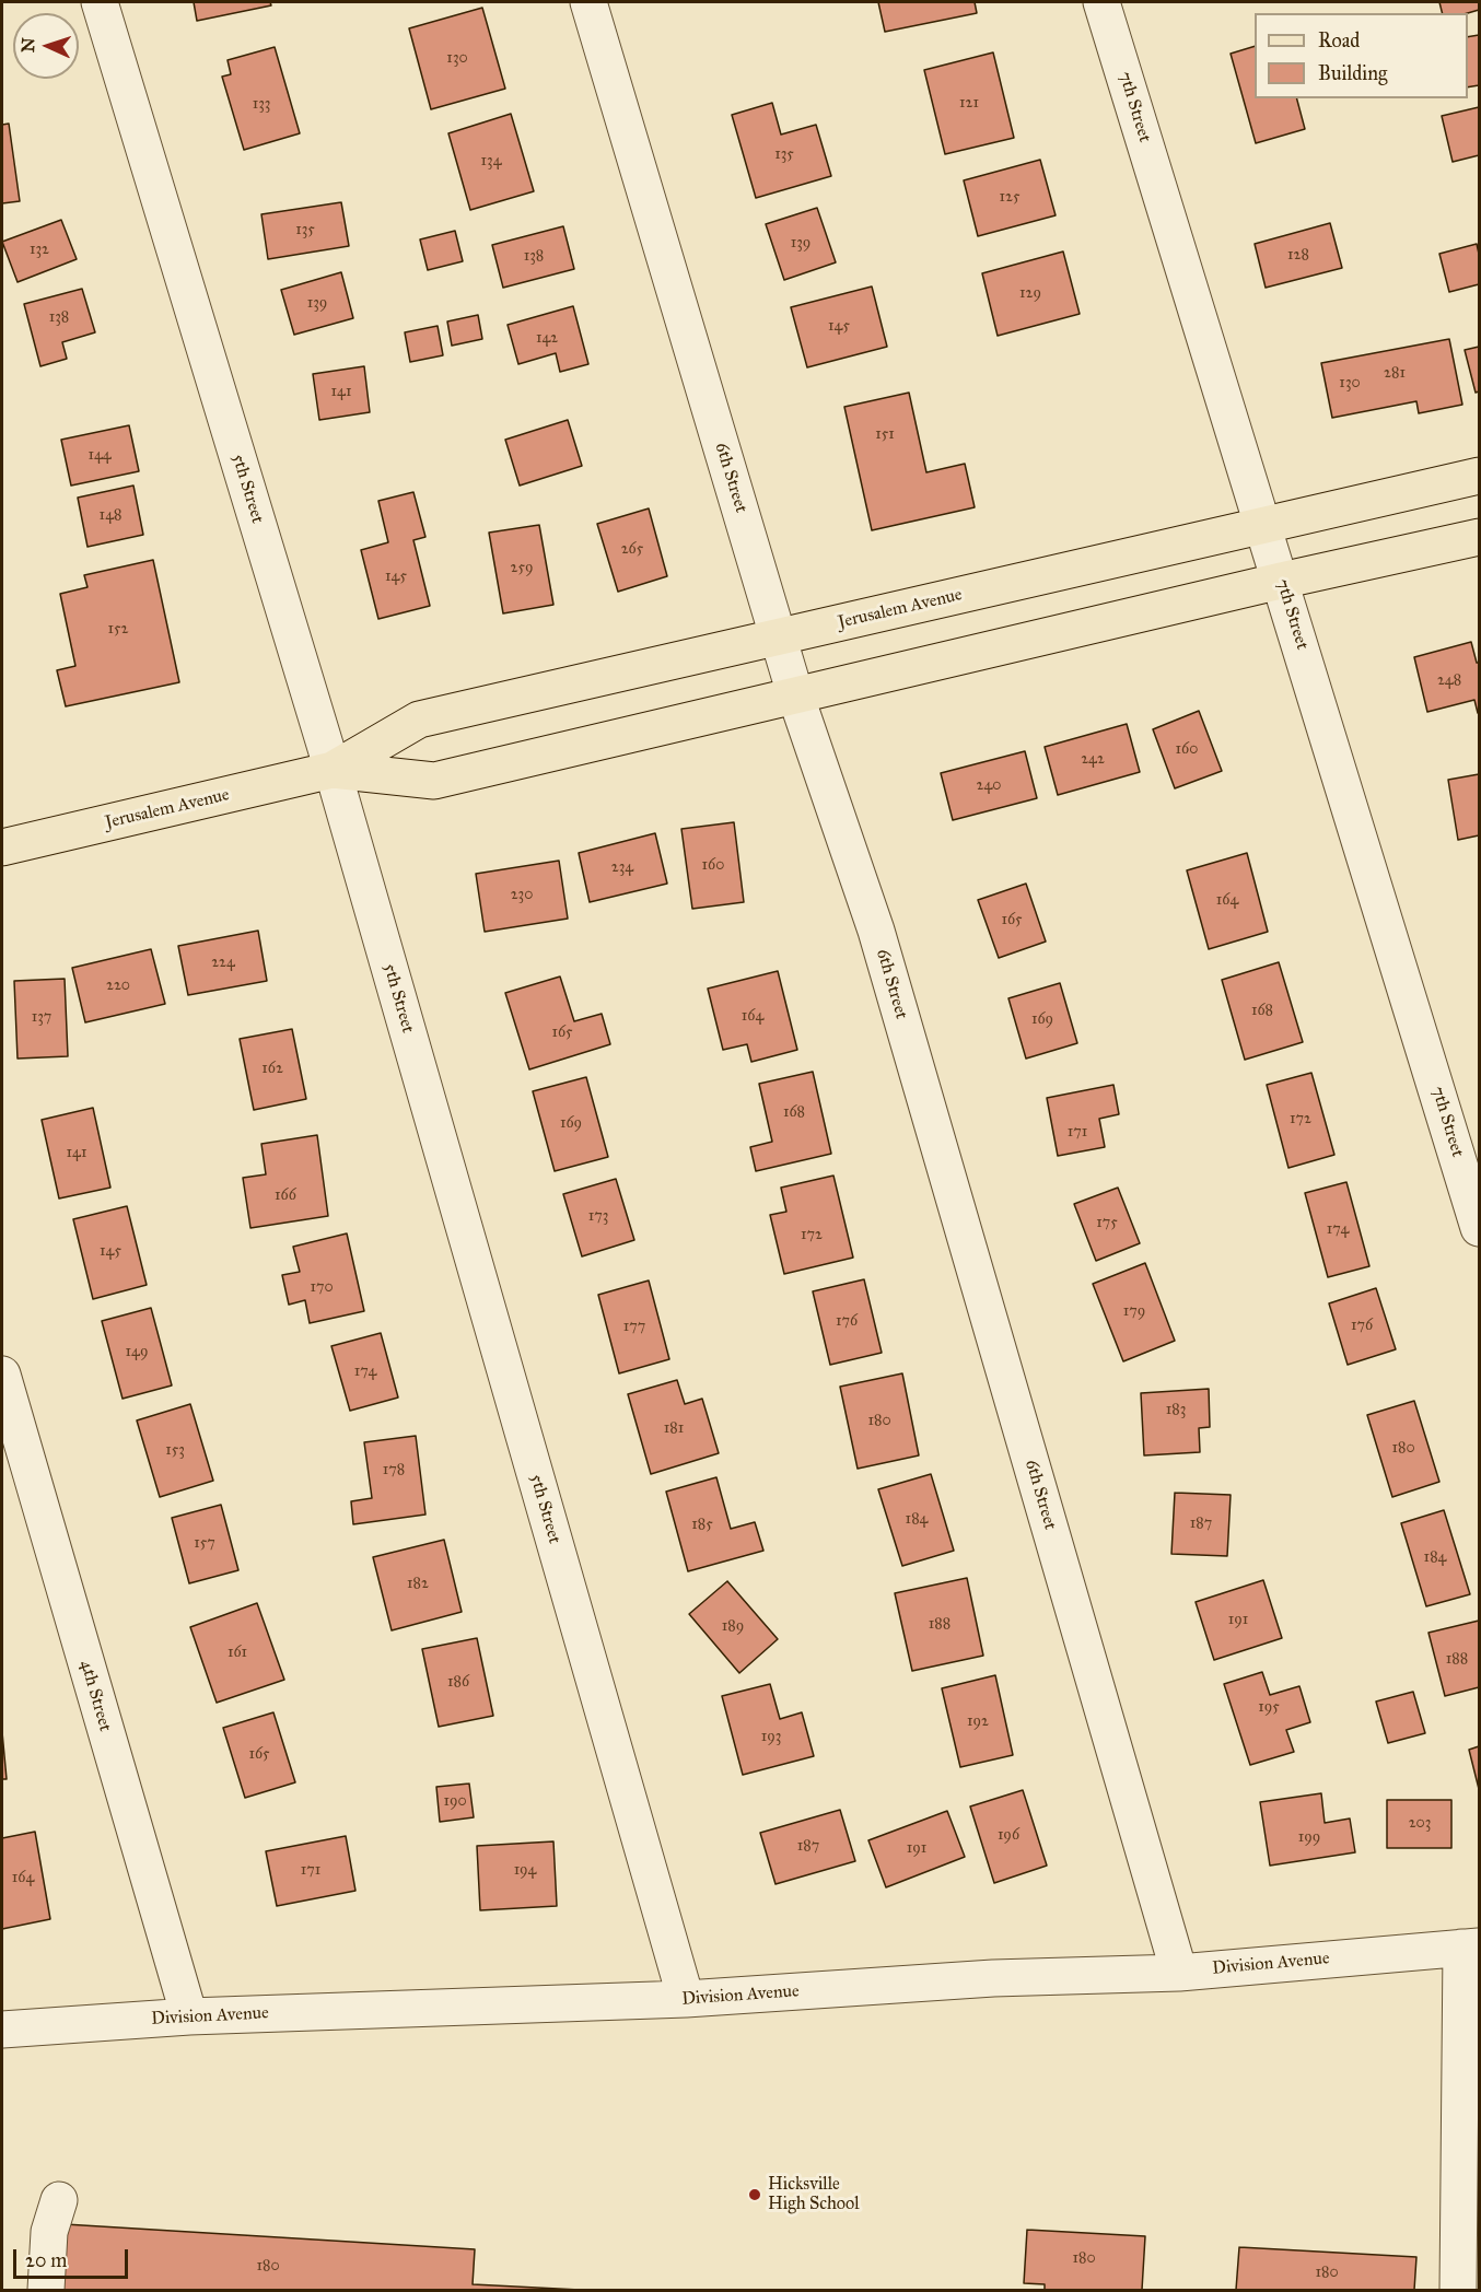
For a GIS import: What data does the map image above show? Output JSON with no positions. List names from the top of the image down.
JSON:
{
  "streets": {
    "main road": ["Jerusalem Avenue"],
    "street": [
      "7th Street",
      "6th Street",
      "5th Street",
      "4th Street",
      "Division Avenue"
    ]
  },
  "crossings": [
    ["7th Street", "Jerusalem Avenue"],
    ["6th Street", "Jerusalem Avenue"],
    ["6th Street", "Division Avenue"],
    ["5th Street", "Jerusalem Avenue"],
    ["5th Street", "Division Avenue"],
    ["4th Street", "Division Avenue"]
  ],
  "places": ["Hicksville High School"],
  "house_numbers": [
    "130",
    "121",
    "133",
    "135",
    "134",
    "125",
    "135",
    "139",
    "132",
    "128",
    "138",
    "129",
    "139",
    "138",
    "145",
    "142",
    "281",
    "130",
    "141",
    "151",
    "144",
    "148",
    "265",
    "259",
    "145",
    "152",
    "248",
    "160",
    "242",
    "240",
    "160",
    "234",
    "230",
    "164",
    "165",
    "224",
    "220",
    "168",
    "164",
    "137",
    "169",
    "165",
    "162",
    "168",
    "172",
    "169",
    "171",
    "141",
    "166",
    "173",
    "175",
    "174",
    "172",
    "145",
    "170",
    "179",
    "176",
    "176",
    "177",
    "149",
    "174",
    "183",
    "180",
    "181",
    "180",
    "153",
    "178",
    "184",
    "187",
    "185",
    "157",
    "184",
    "182",
    "191",
    "188",
    "189",
    "161",
    "188",
    "186",
    "195",
    "192",
    "193",
    "165",
    "190",
    "203",
    "196",
    "199",
    "187",
    "191",
    "171",
    "194",
    "164",
    "180",
    "180",
    "180"
  ],
  "legend": ["Road", "Building"],
  "scale_bar": "20 m",
  "north": "left"
}
